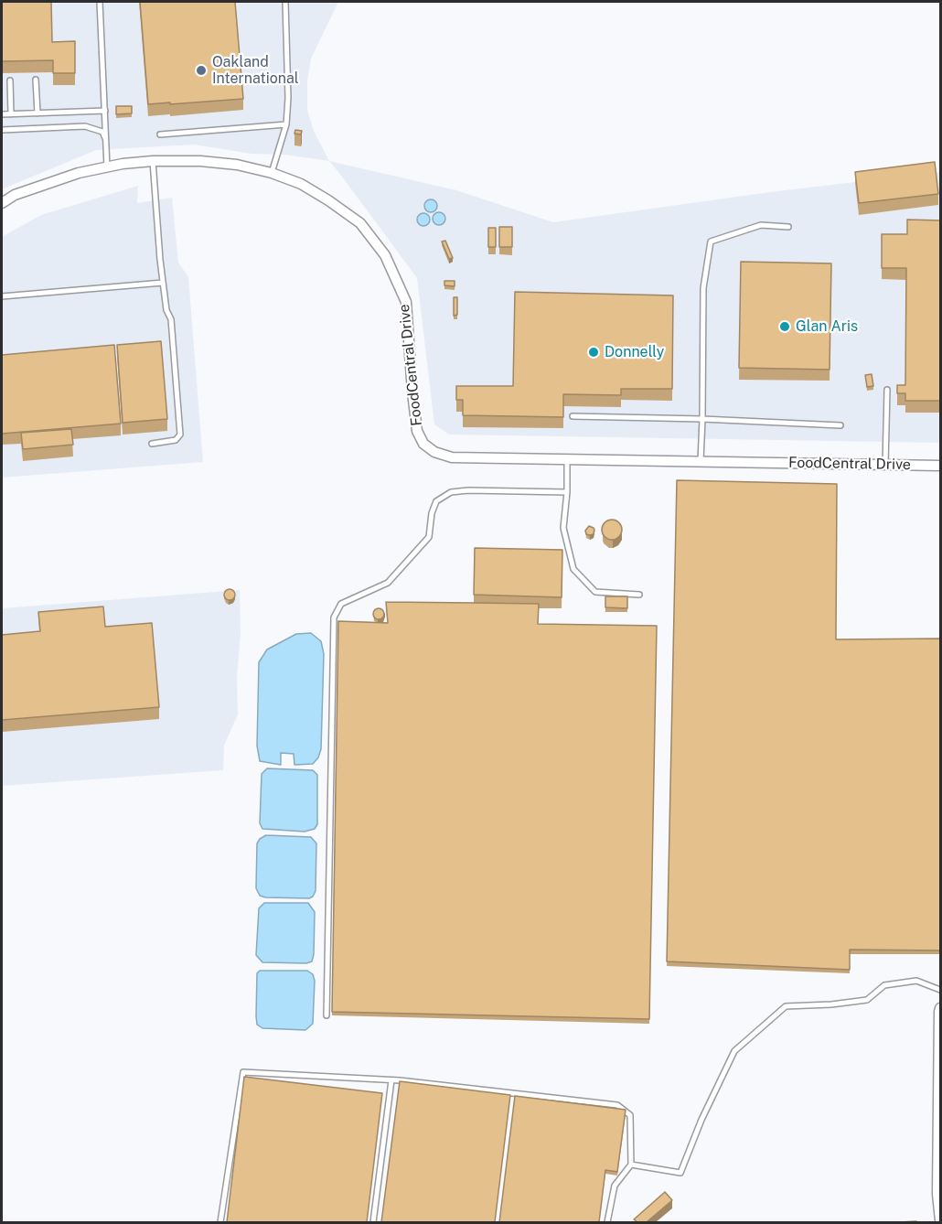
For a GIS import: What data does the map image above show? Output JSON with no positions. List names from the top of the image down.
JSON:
{
  "streets": {
    "street": ["FoodCentral Drive"]
  },
  "places": ["Oakland International", "Glan Aris", "Donnelly"]
}
